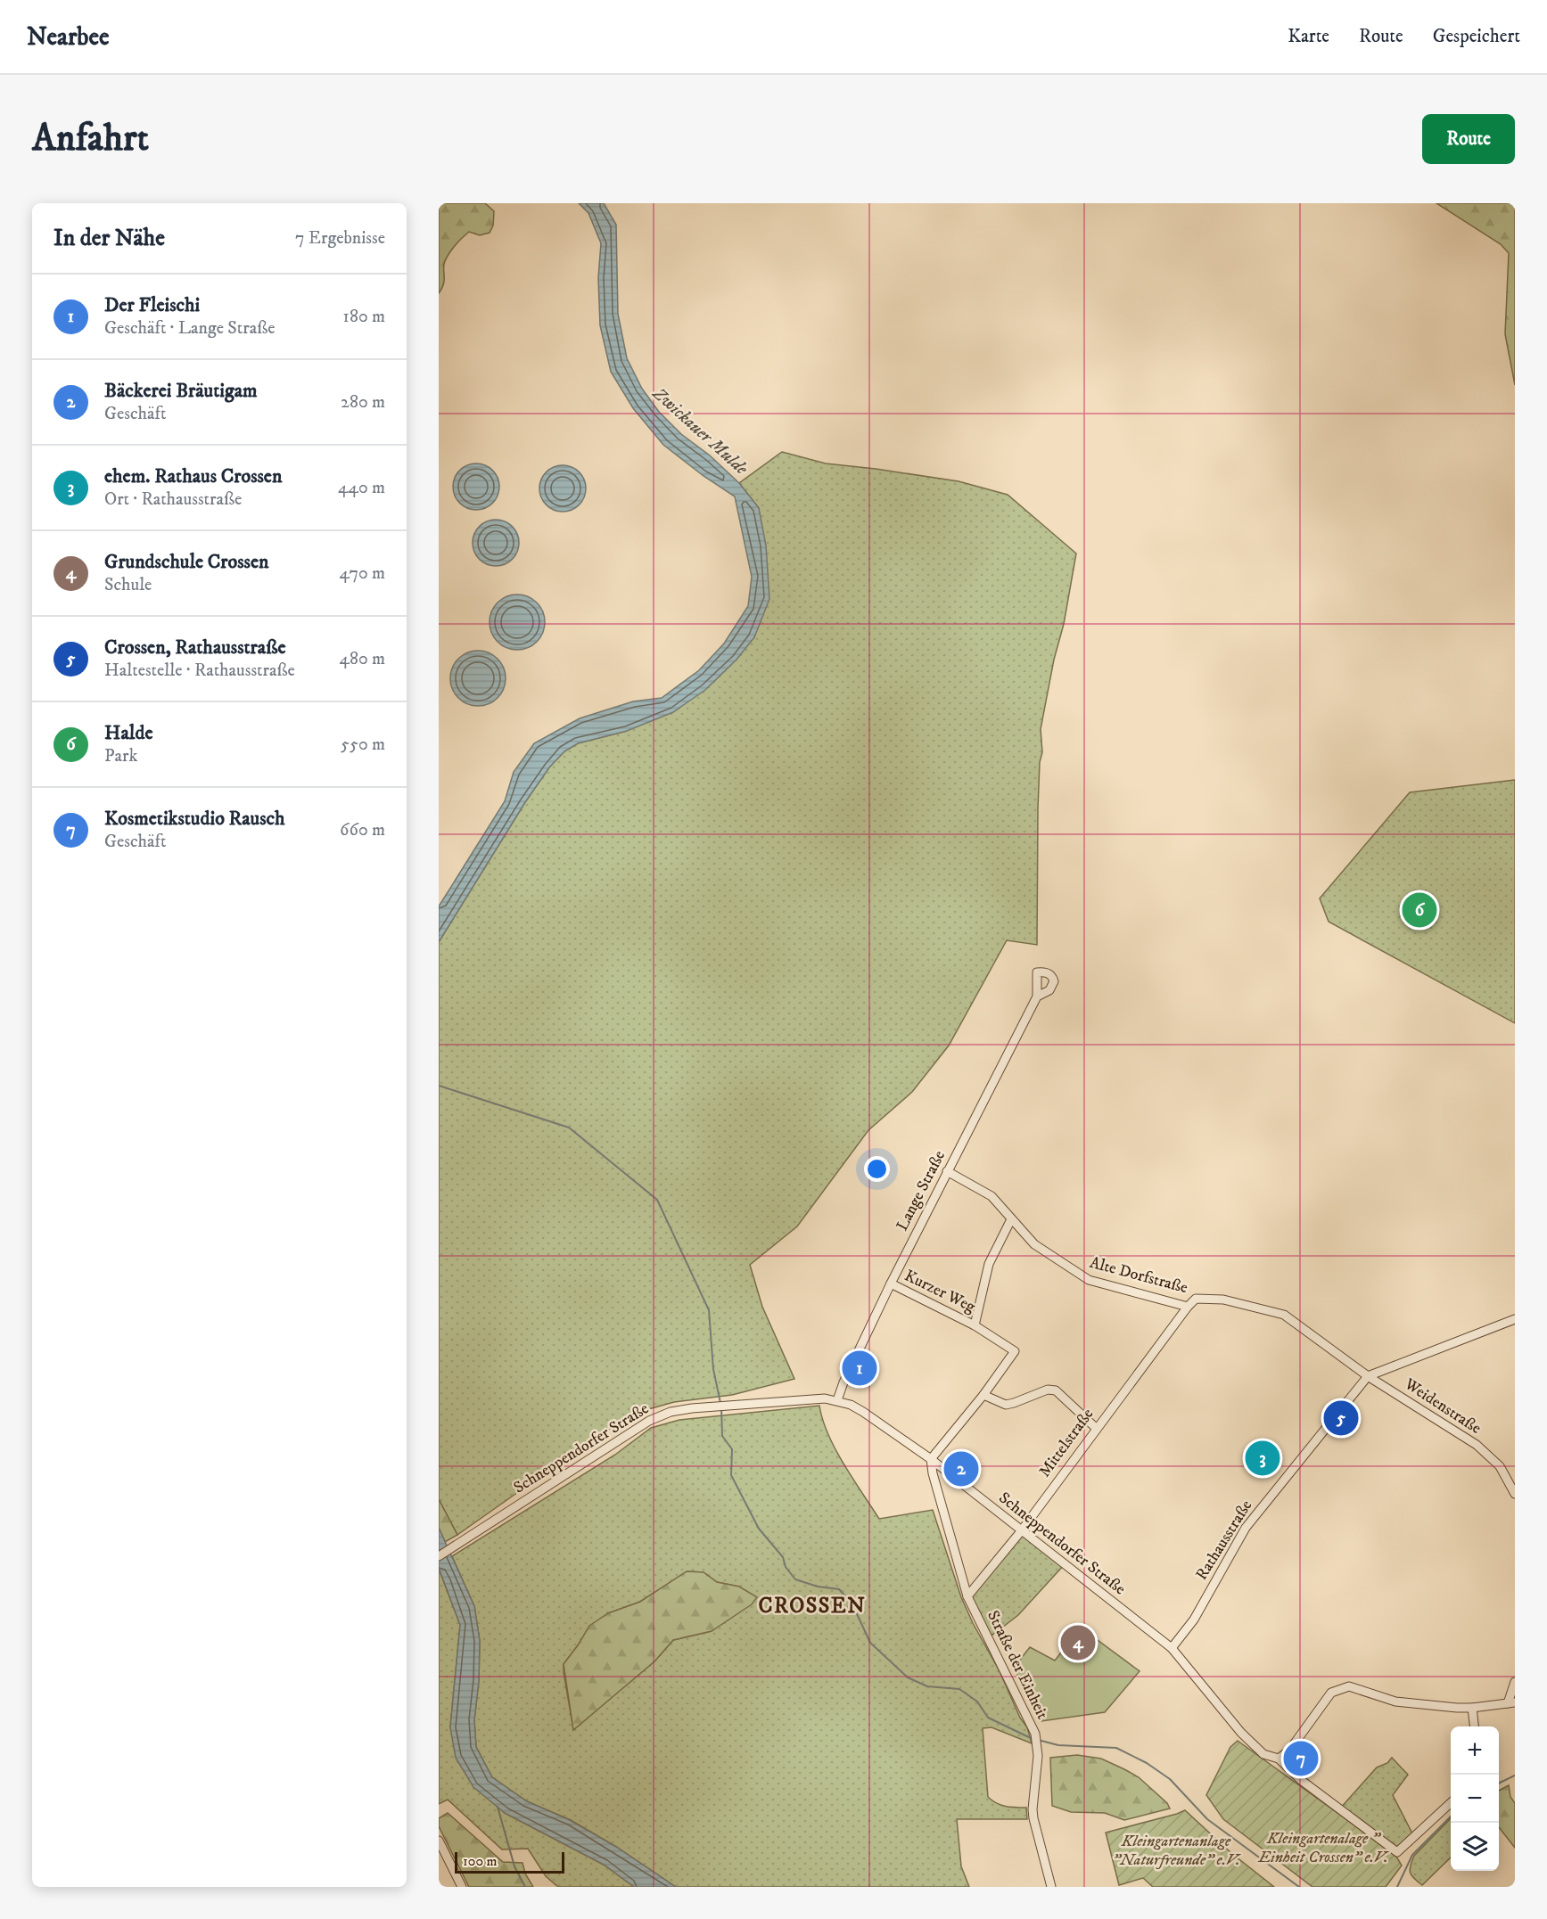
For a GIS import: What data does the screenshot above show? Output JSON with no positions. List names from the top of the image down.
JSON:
{
  "streets": {
    "street": [
      "Lange Straße",
      "Alte Dorfstraße",
      "Kurzer Weg",
      "Weidenstraße",
      "Mittelstraße",
      "Schneppendorfer Straße",
      "Rathausstraße",
      "Straße der Einheit"
    ]
  },
  "crossings": [
    ["Lange Straße", "Alte Dorfstraße"],
    ["Lange Straße", "Kurzer Weg"],
    ["Lange Straße", "Schneppendorfer Straße"],
    ["Alte Dorfstraße", "Weidenstraße"],
    ["Alte Dorfstraße", "Mittelstraße"],
    ["Alte Dorfstraße", "Rathausstraße"],
    ["Weidenstraße", "Rathausstraße"],
    ["Mittelstraße", "Schneppendorfer Straße"],
    ["Mittelstraße", "Straße der Einheit"],
    ["Schneppendorfer Straße", "Rathausstraße"],
    ["Schneppendorfer Straße", "Straße der Einheit"]
  ],
  "districts": ["CROSSEN"],
  "water": ["Zwickauer Mulde"],
  "parks": ["Kleingartenalage \" Einheit Crossen\" e.V.", "Kleingartenanlage \"Naturfreunde\" e.V."],
  "scale_bar": "100 m",
  "page": {
    "header": "Nearbee",
    "nav": ["Karte", "Route", "Gespeichert"],
    "buttons": "Route",
    "title": "Anfahrt",
    "heading": ["In der Nähe", "7 Ergebnisse"],
    "list": [
      {
        "mark": "1",
        "name": "Der Fleischi",
        "note": "Geschäft · Lange Straße",
        "value": "180 m"
      },
      {
        "mark": "2",
        "name": "Bäckerei Bräutigam",
        "note": "Geschäft",
        "value": "280 m"
      },
      {
        "mark": "3",
        "name": "ehem. Rathaus Crossen",
        "note": "Ort · Rathausstraße",
        "value": "440 m"
      },
      {
        "mark": "4",
        "name": "Grundschule Crossen",
        "note": "Schule",
        "value": "470 m"
      },
      {
        "mark": "5",
        "name": "Crossen, Rathausstraße",
        "note": "Haltestelle · Rathausstraße",
        "value": "480 m"
      },
      {
        "mark": "6",
        "name": "Halde",
        "note": "Park",
        "value": "550 m"
      },
      {
        "mark": "7",
        "name": "Kosmetikstudio Rausch",
        "note": "Geschäft",
        "value": "660 m"
      }
    ],
    "pins": [
      "6",
      "1",
      "5",
      "3",
      "2",
      "4",
      "7"
    ],
    "map_buttons": ["+", "−"],
    "scale": "100 m"
  }
}
